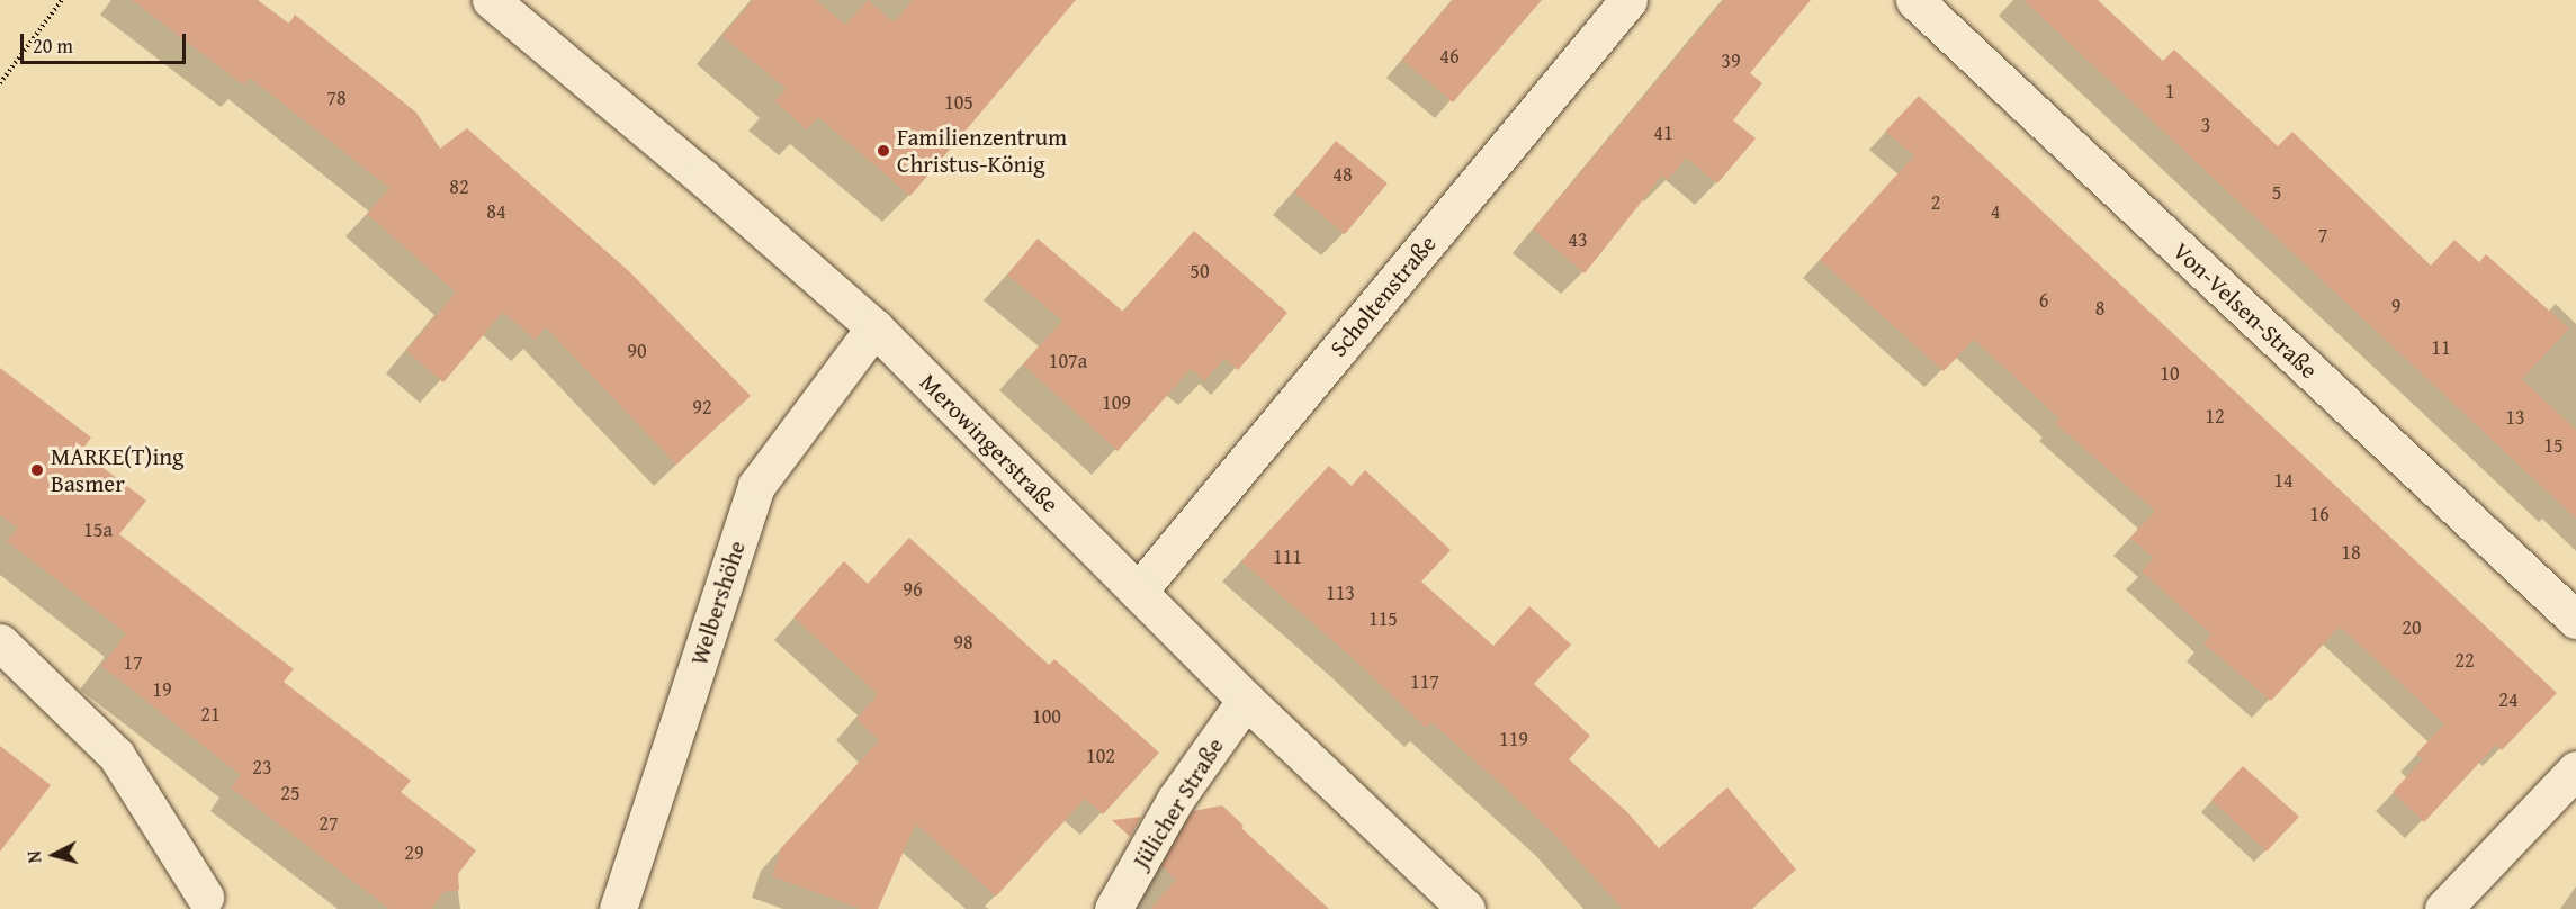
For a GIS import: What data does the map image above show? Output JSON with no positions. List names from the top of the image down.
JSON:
{
  "streets": {
    "street": [
      "Scholtenstraße",
      "Von-Velsen-Straße",
      "Merowingerstraße",
      "Welbershöhe",
      "Jülicher Straße"
    ]
  },
  "crossings": [
    ["Scholtenstraße", "Merowingerstraße"],
    ["Merowingerstraße", "Welbershöhe"],
    ["Merowingerstraße", "Jülicher Straße"]
  ],
  "places": ["Familienzentrum Christus-König", "MARKE(T)ing Basmer"],
  "house_numbers": [
    "46",
    "39",
    "1",
    "78",
    "105",
    "3",
    "41",
    "48",
    "82",
    "5",
    "2",
    "84",
    "4",
    "7",
    "43",
    "50",
    "6",
    "9",
    "8",
    "11",
    "90",
    "107a",
    "10",
    "109",
    "92",
    "12",
    "13",
    "15",
    "14",
    "16",
    "15a",
    "18",
    "111",
    "96",
    "113",
    "115",
    "20",
    "98",
    "22",
    "17",
    "117",
    "19",
    "24",
    "21",
    "100",
    "119",
    "102",
    "23",
    "25",
    "27",
    "29"
  ],
  "scale_bar": "20 m",
  "north": "left"
}
